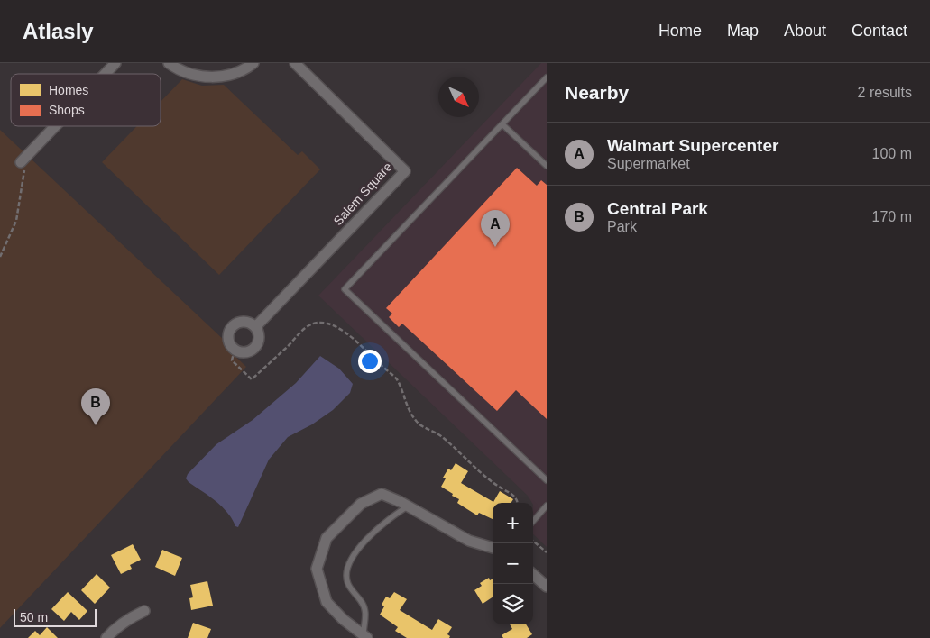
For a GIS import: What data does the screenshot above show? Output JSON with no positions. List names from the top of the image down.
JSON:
{
  "streets": {
    "street": ["Salem Square"]
  },
  "legend": ["Homes", "Shops"],
  "scale_bar": "50 m",
  "north": "bottom right",
  "page": {
    "header": "Atlasly",
    "nav": [
      "Home",
      "Map",
      "About",
      "Contact"
    ],
    "heading": ["Nearby", "2 results"],
    "list": [
      {
        "mark": "A",
        "name": "Walmart Supercenter",
        "note": "Supermarket",
        "value": "100 m"
      },
      {
        "mark": "B",
        "name": "Central Park",
        "note": "Park",
        "value": "170 m"
      }
    ],
    "pins": ["A", "B"],
    "map_buttons": ["+", "−"],
    "scale": "50 m"
  }
}
